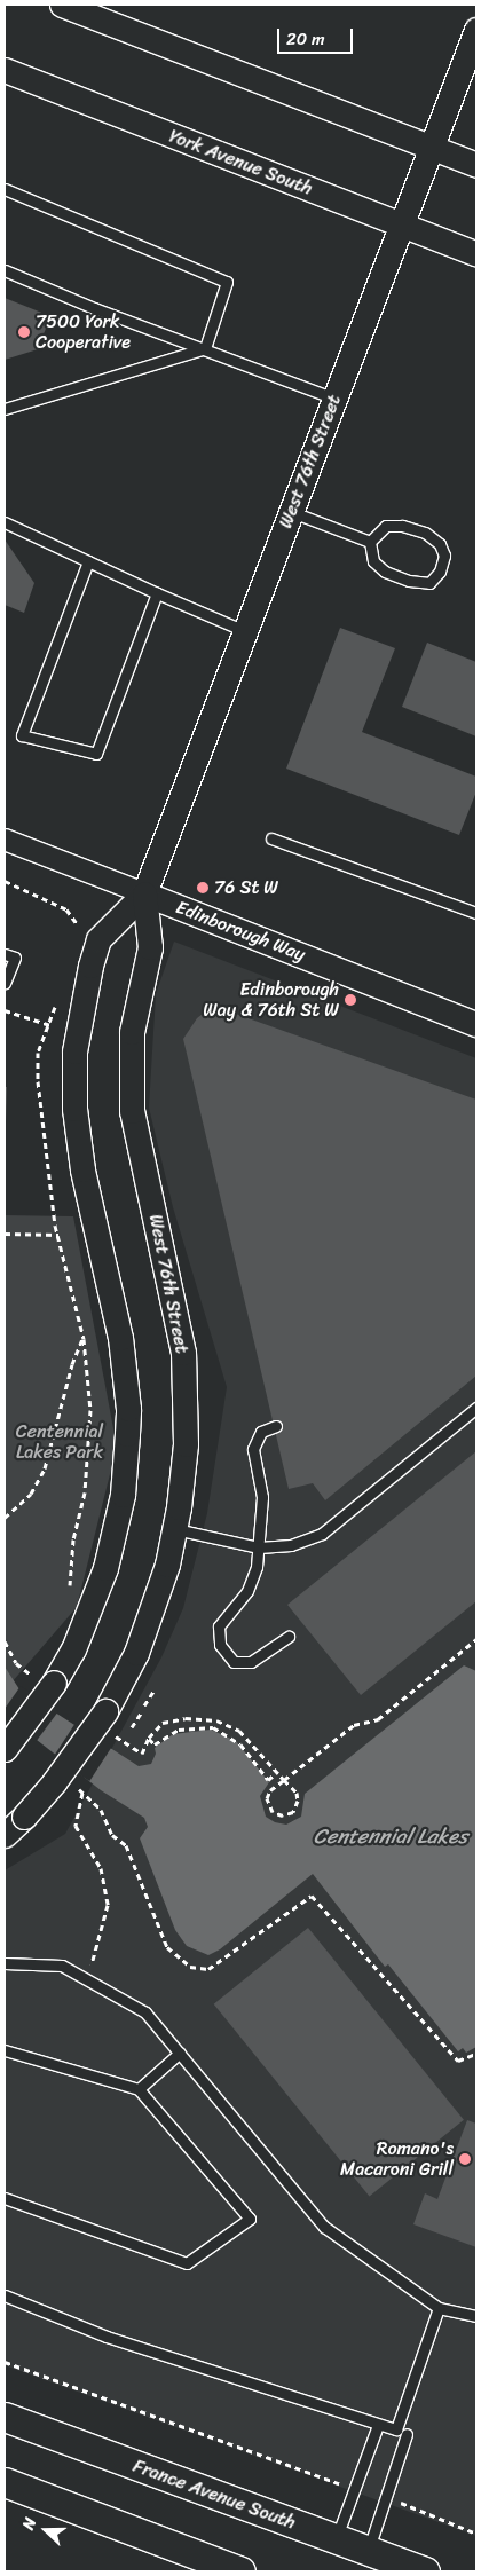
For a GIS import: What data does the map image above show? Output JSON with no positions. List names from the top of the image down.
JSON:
{
  "streets": {
    "main road": ["France Avenue South"],
    "street": ["York Avenue South", "West 76th Street", "Edinborough Way"]
  },
  "crossings": [
    ["York Avenue South", "West 76th Street"],
    ["West 76th Street", "Edinborough Way"]
  ],
  "water": ["Centennial Lakes"],
  "parks": ["Centennial Lakes Park"],
  "places": [
    "7500 York Cooperative",
    "76 St W",
    "Edinborough Way & 76th St W",
    "Romano's Macaroni Grill"
  ],
  "scale_bar": "20 m",
  "north": "left"
}
